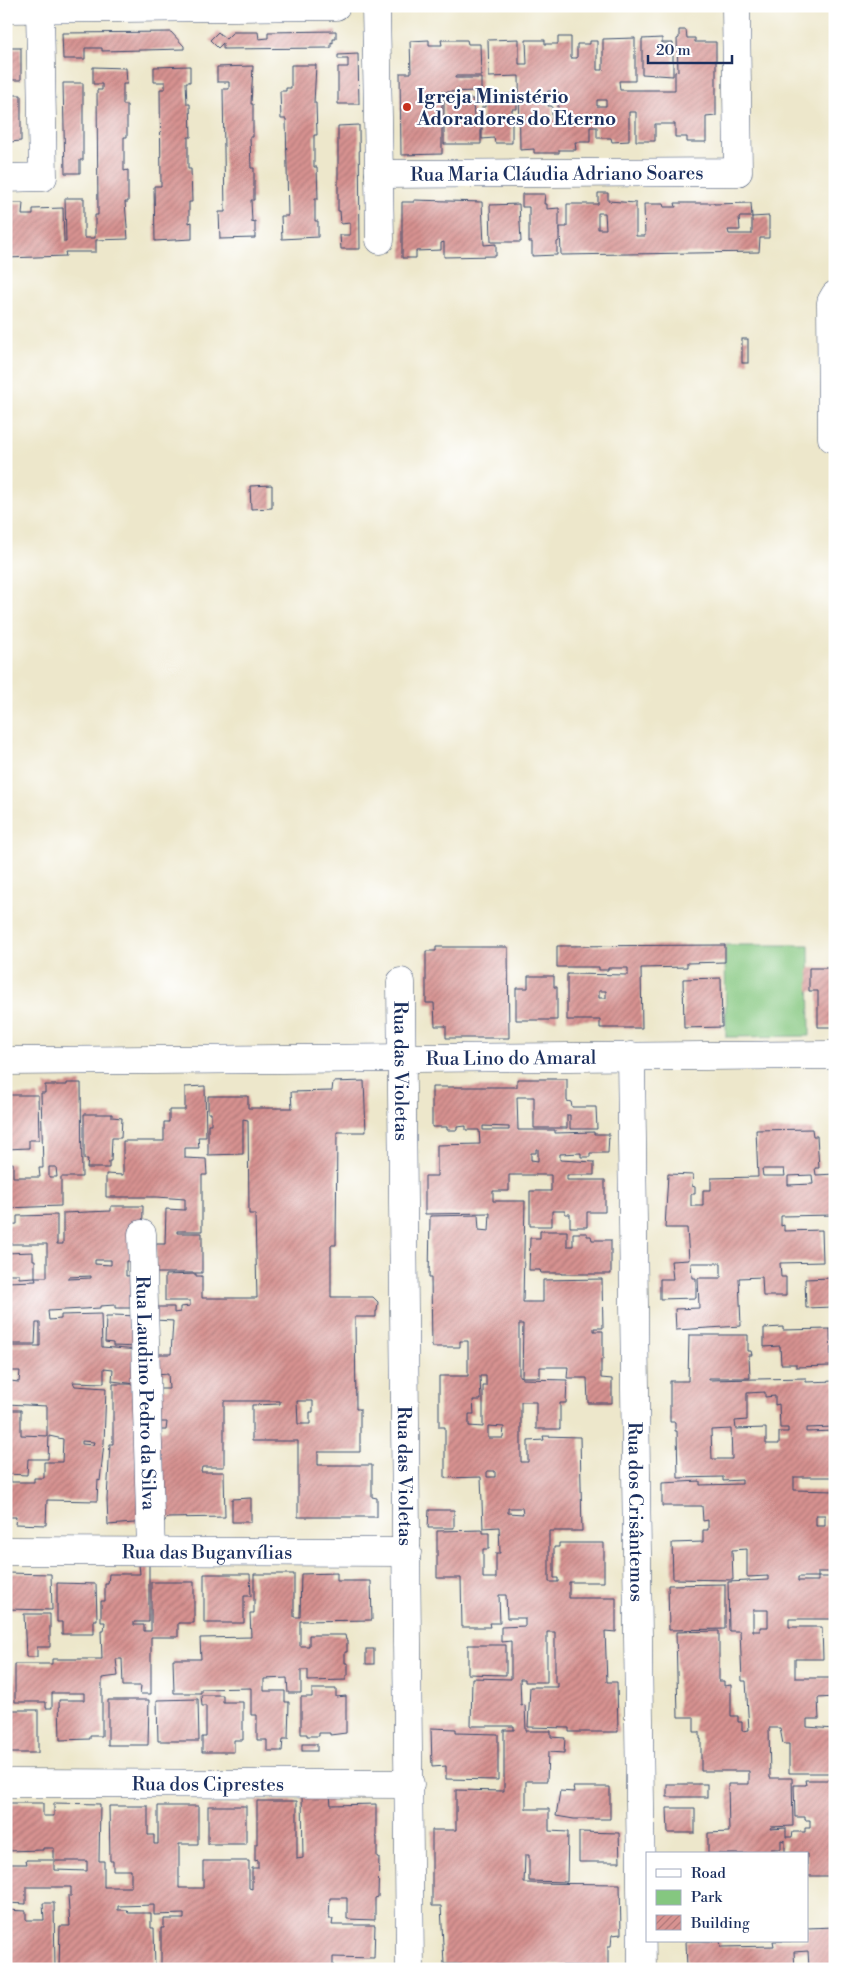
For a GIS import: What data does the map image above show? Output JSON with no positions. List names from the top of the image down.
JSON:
{
  "streets": {
    "street": [
      "Rua Maria Cláudia Adriano Soares",
      "Rua Lino do Amaral",
      "Rua das Violetas",
      "Rua Laudino Pedro da Silva",
      "Rua dos Crisântemos",
      "Rua das Buganvílias",
      "Rua dos Ciprestes"
    ]
  },
  "crossings": [
    ["Rua Lino do Amaral", "Rua das Violetas"],
    ["Rua Lino do Amaral", "Rua dos Crisântemos"],
    ["Rua das Violetas", "Rua das Buganvílias"],
    ["Rua das Violetas", "Rua dos Ciprestes"],
    ["Rua Laudino Pedro da Silva", "Rua das Buganvílias"]
  ],
  "places": ["Igreja Ministério Adoradores do Eterno"],
  "legend": ["Road", "Park", "Building"],
  "scale_bar": "20 m"
}
